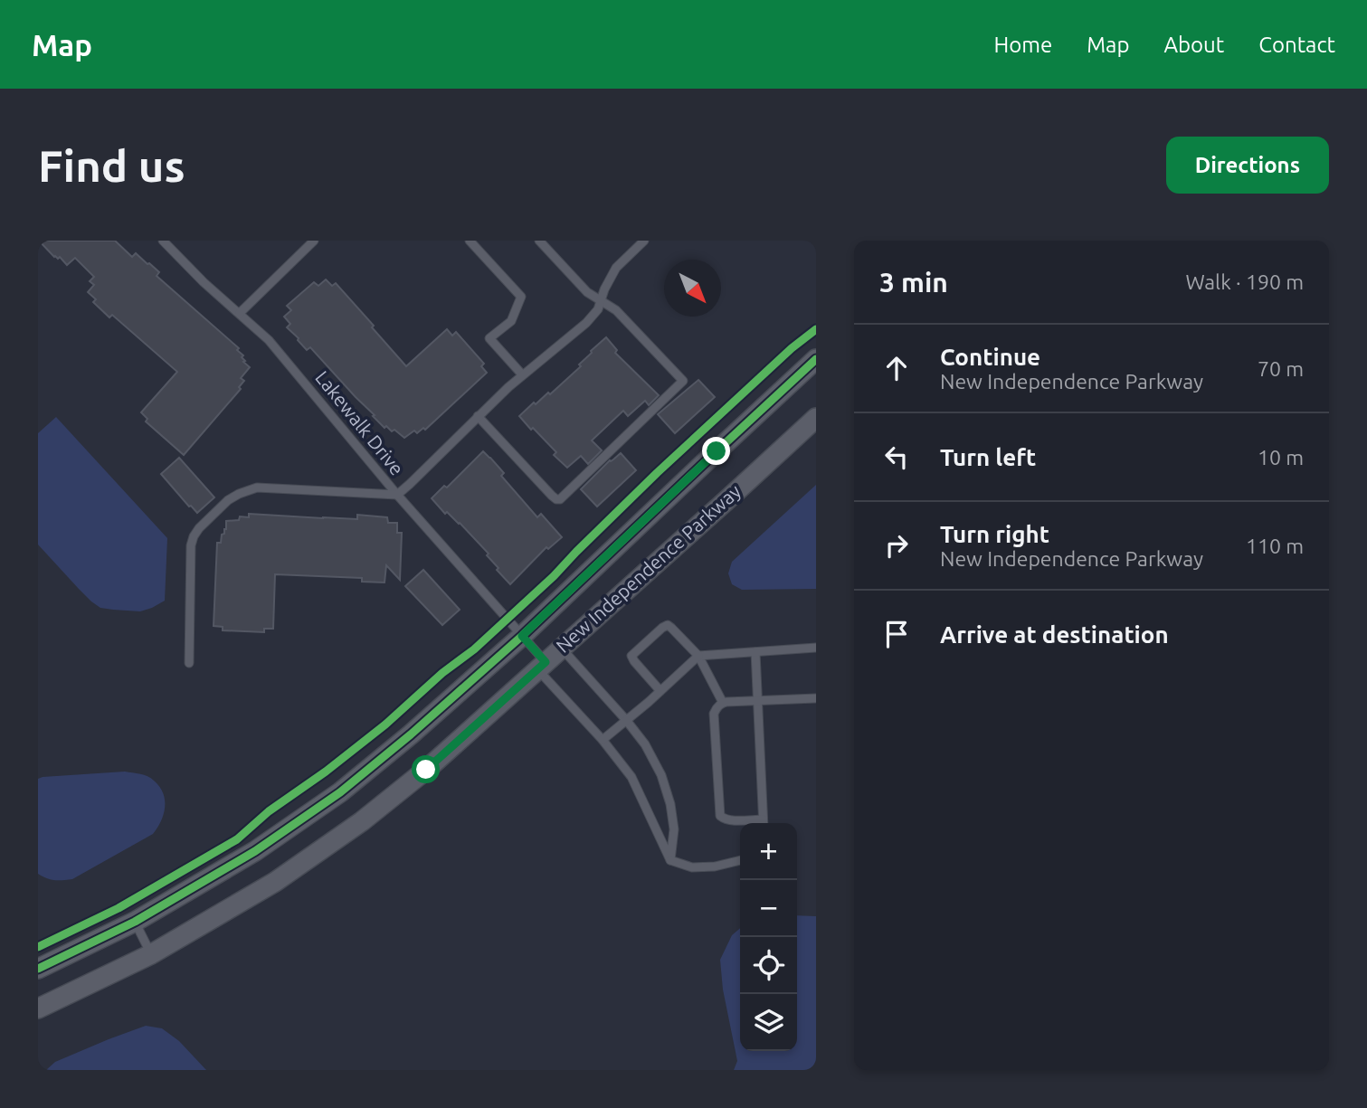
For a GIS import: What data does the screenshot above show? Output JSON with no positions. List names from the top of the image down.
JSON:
{
  "streets": {
    "street": ["New Independence Parkway"],
    "lane": ["Lakewalk Drive"]
  },
  "crossings": [
    ["Lakewalk Drive", "New Independence Parkway"]
  ],
  "north": "bottom right",
  "page": {
    "header": "Map",
    "nav": [
      "Home",
      "Map",
      "About",
      "Contact"
    ],
    "buttons": "Directions",
    "title": "Find us",
    "heading": ["3 min", "Walk · 190 m"],
    "list": [
      ["Continue", "New Independence Parkway", "70 m"],
      ["Turn left", "10 m"],
      ["Turn right", "New Independence Parkway", "110 m"],
      "Arrive at destination"
    ],
    "map_buttons": ["+", "−"]
  }
}
